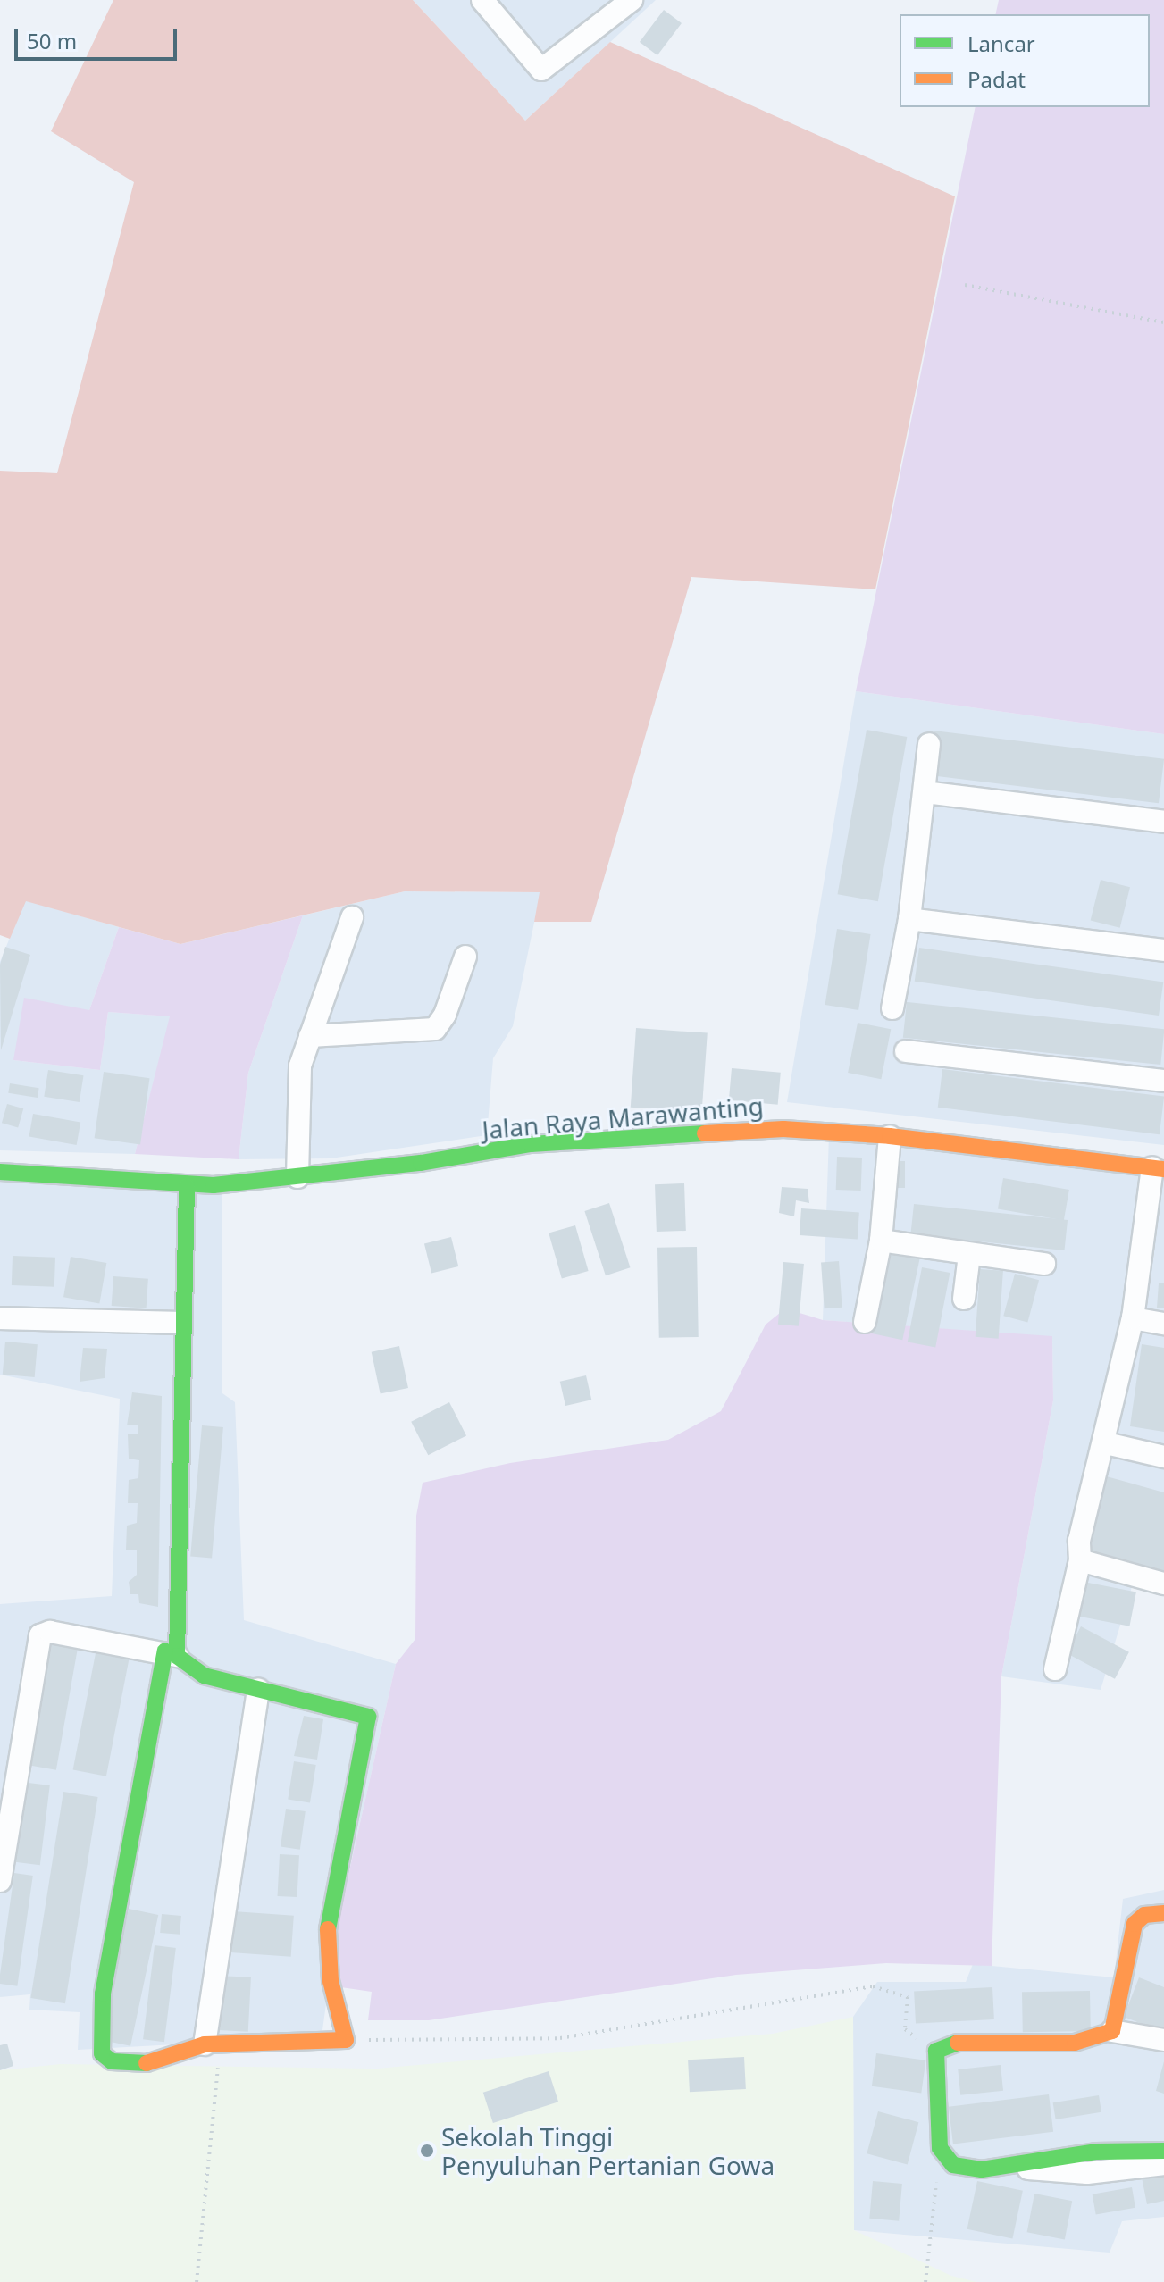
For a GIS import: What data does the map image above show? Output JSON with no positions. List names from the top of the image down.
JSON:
{
  "streets": {
    "street": ["Jalan Raya Marawanting"]
  },
  "places": ["Sekolah Tinggi Penyuluhan Pertanian Gowa"],
  "legend": ["Lancar", "Padat"],
  "scale_bar": "50 m"
}
